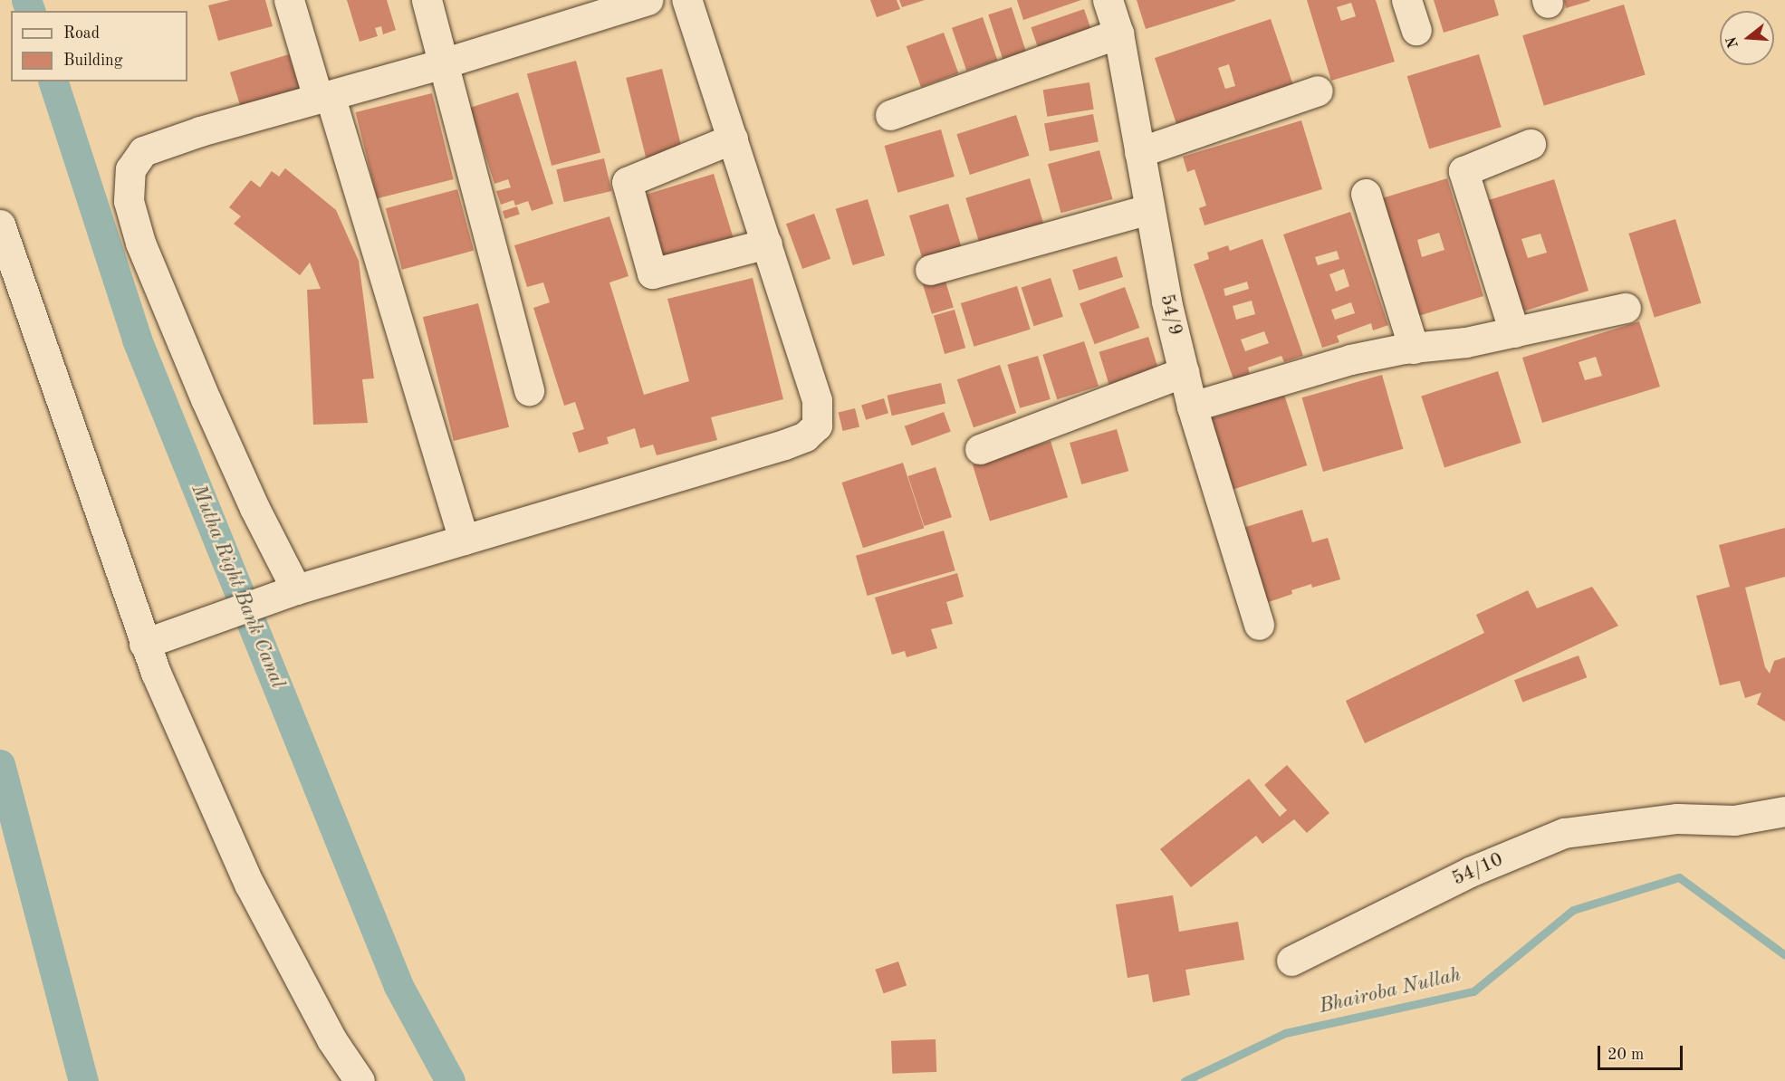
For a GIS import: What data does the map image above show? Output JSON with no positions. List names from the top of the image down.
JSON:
{
  "streets": {
    "street": ["54/9", "54/10"]
  },
  "water": ["Mutha Right Bank Canal", "Bhairoba Nullah"],
  "legend": ["Road", "Building"],
  "scale_bar": "20 m",
  "north": "left"
}
